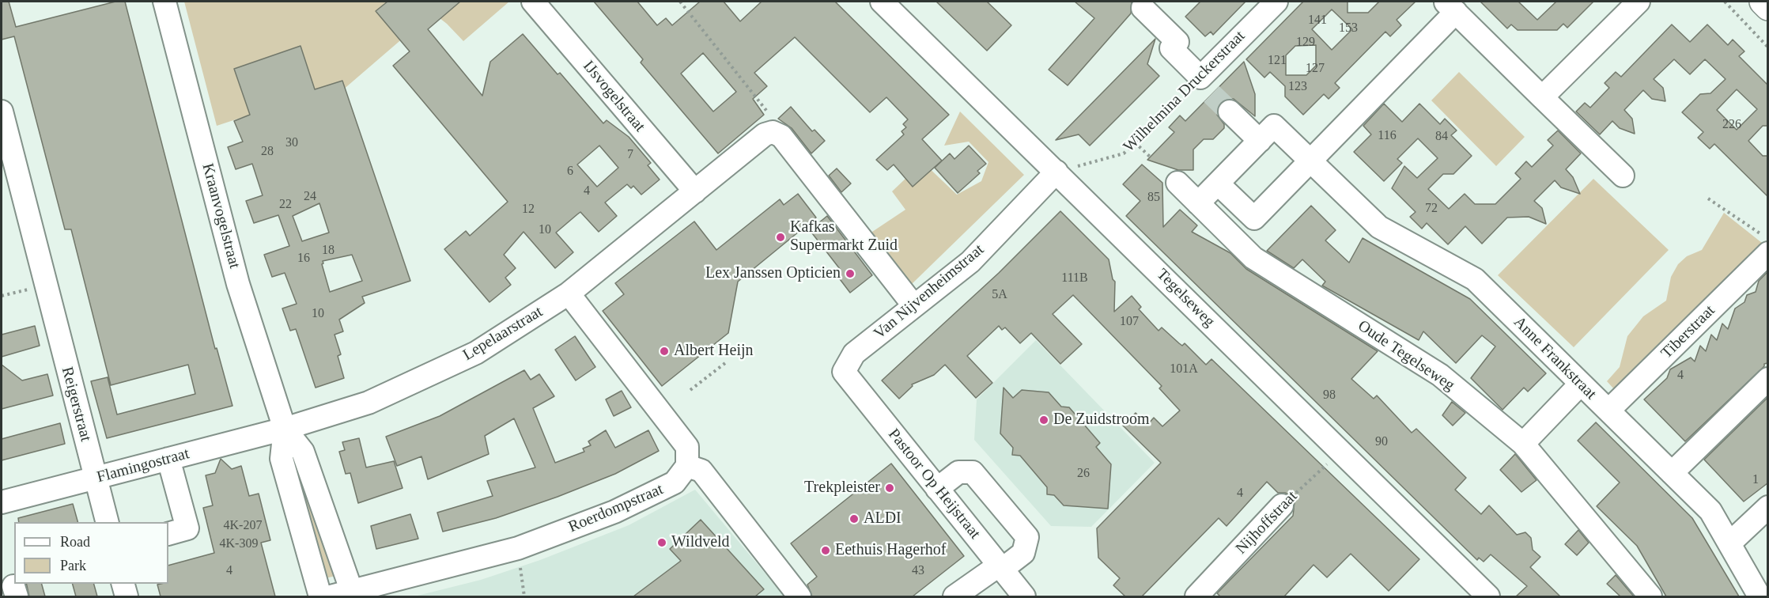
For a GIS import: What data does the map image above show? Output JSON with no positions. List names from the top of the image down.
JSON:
{
  "streets": {
    "street": [
      "Wilhelmina Druckerstraat",
      "IJsvogelstraat",
      "Kraanvogelstraat",
      "Van Nijvenheimstraat",
      "Tegelseweg",
      "Tiberstraat",
      "Lepelaarstraat",
      "Oude Tegelseweg",
      "Anne Frankstraat",
      "Reigerstraat",
      "Flamingostraat",
      "Pastoor Op Heijstraat",
      "Roerdompstraat",
      "Nijhoffstraat"
    ]
  },
  "crossings": [
    ["Wilhelmina Druckerstraat", "Van Nijvenheimstraat"],
    ["Wilhelmina Druckerstraat", "Tegelseweg"],
    ["IJsvogelstraat", "Lepelaarstraat"],
    ["Kraanvogelstraat", "Lepelaarstraat"],
    ["Kraanvogelstraat", "Flamingostraat"],
    ["Kraanvogelstraat", "Roerdompstraat"],
    ["Van Nijvenheimstraat", "Tegelseweg"],
    ["Van Nijvenheimstraat", "Lepelaarstraat"],
    ["Van Nijvenheimstraat", "Pastoor Op Heijstraat"],
    ["Tegelseweg", "Nijhoffstraat"],
    ["Tiberstraat", "Anne Frankstraat"],
    ["Lepelaarstraat", "Flamingostraat"],
    ["Oude Tegelseweg", "Anne Frankstraat"],
    ["Reigerstraat", "Flamingostraat"]
  ],
  "places": [
    "Kafkas Supermarkt Zuid",
    "Lex Janssen Opticien",
    "Albert Heijn",
    "De Zuidstroom",
    "Trekpleister",
    "ALDI",
    "Wildveld",
    "Eethuis Hagerhof"
  ],
  "house_numbers": [
    "141",
    "153",
    "129",
    "121",
    "127",
    "123",
    "226",
    "116",
    "84",
    "30",
    "28",
    "7",
    "6",
    "4",
    "24",
    "85",
    "22",
    "72",
    "12",
    "10",
    "18",
    "16",
    "111B",
    "5A",
    "10",
    "107",
    "101A",
    "4",
    "98",
    "90",
    "26",
    "1",
    "4",
    "4K-207",
    "4K-309",
    "4",
    "43"
  ],
  "legend": ["Road", "Park"]
}
